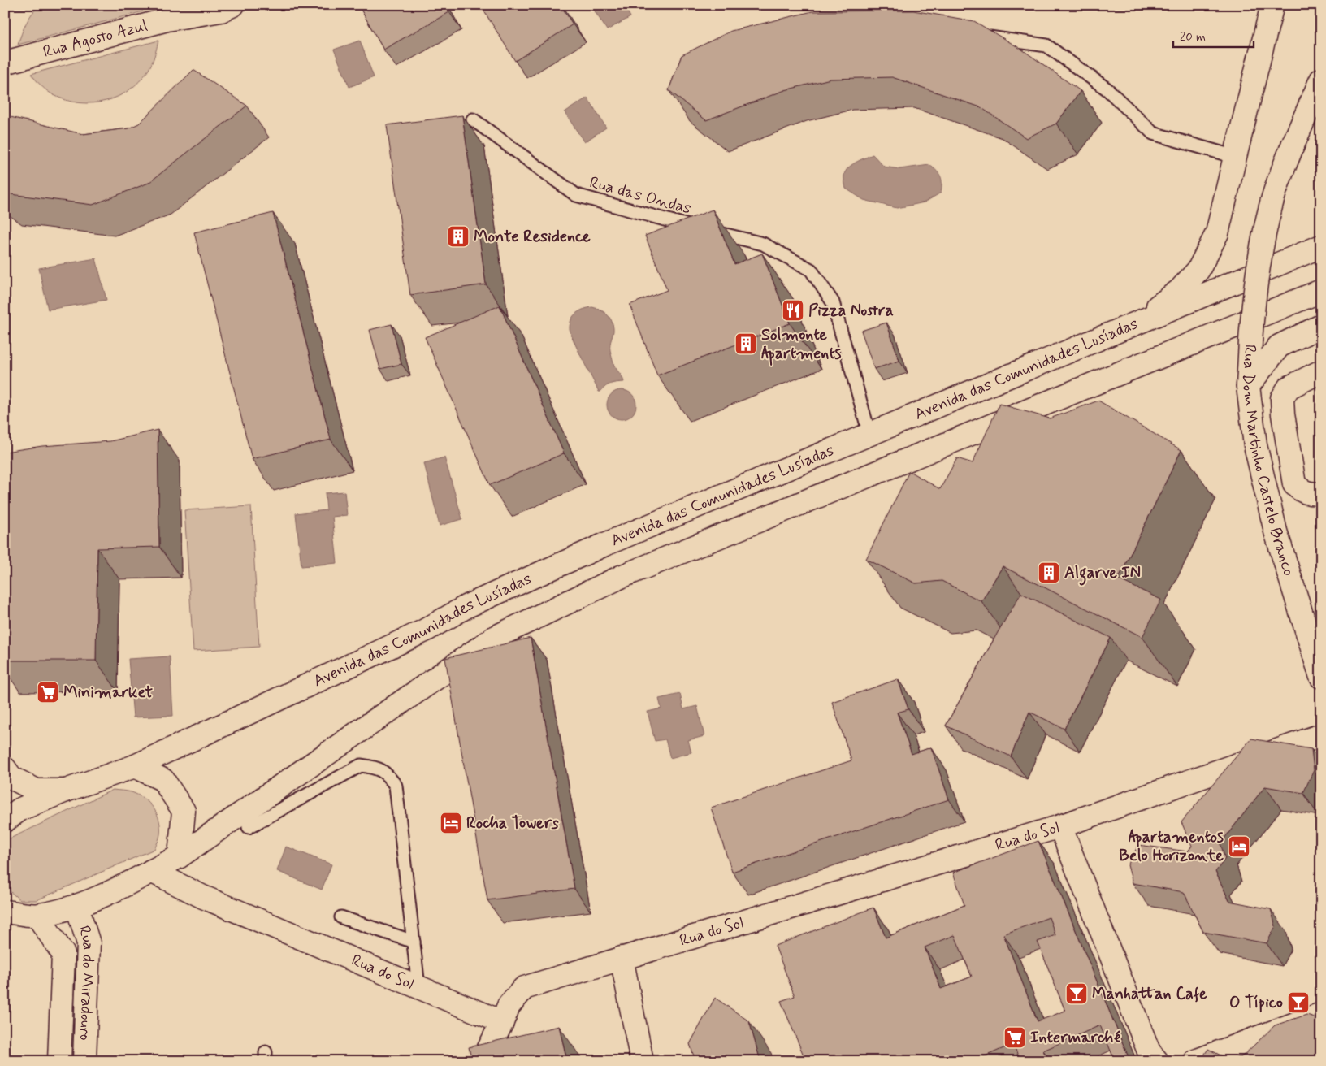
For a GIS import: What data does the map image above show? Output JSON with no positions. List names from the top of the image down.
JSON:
{
  "streets": {
    "street": [
      "Rua Agosto Azul",
      "Avenida das Comunidades Lusíadas",
      "Rua Dom Martinho Castelo Branco",
      "Rua do Sol",
      "Rua do Miradouro"
    ],
    "lane": ["Rua das Ondas"]
  },
  "crossings": [
    ["Rua das Ondas", "Avenida das Comunidades Lusíadas"]
  ],
  "places": {
    "building": ["Monte Residence", "Solmonte Apartments", "Algarve IN"],
    "restaurant": ["Pizza Nostra"],
    "supermarket": ["Minimarket", "Intermarché"],
    "hotel": ["Rocha Towers", "Apartamentos Belo Horizonte"],
    "bar": ["Manhattan Cafe", "O Típico"]
  },
  "scale_bar": "20 m"
}
